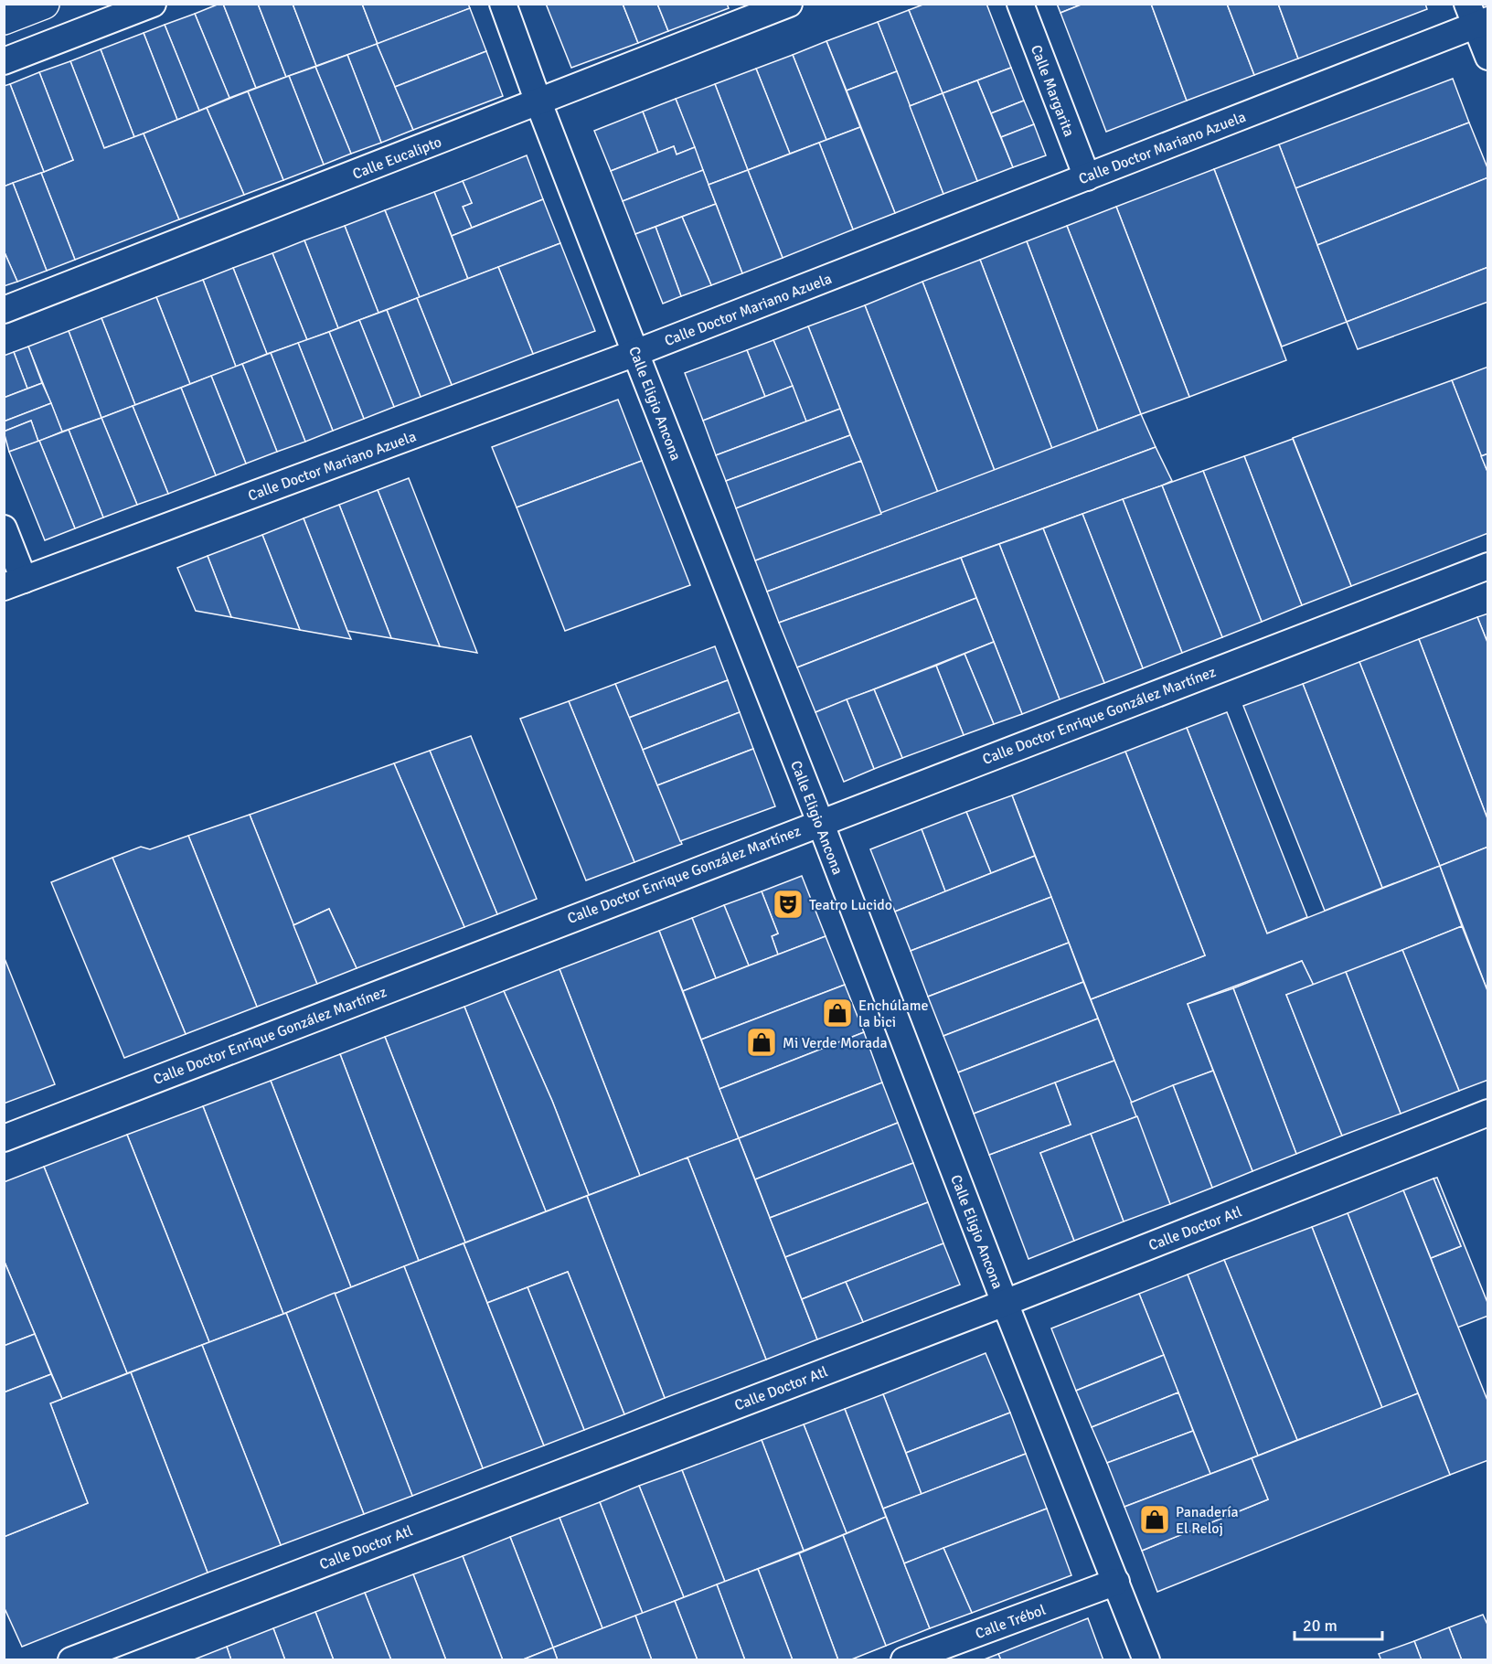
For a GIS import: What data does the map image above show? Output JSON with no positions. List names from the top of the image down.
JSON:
{
  "streets": {
    "street": [
      "Calle Margarita",
      "Calle Doctor Mariano Azuela",
      "Calle Eucalipto",
      "Calle Eligio Ancona",
      "Calle Doctor Enrique González Martínez",
      "Calle Doctor Atl",
      "Calle Trébol"
    ]
  },
  "crossings": [
    ["Calle Margarita", "Calle Doctor Mariano Azuela"],
    ["Calle Doctor Mariano Azuela", "Calle Eligio Ancona"],
    ["Calle Eucalipto", "Calle Eligio Ancona"],
    ["Calle Eligio Ancona", "Calle Doctor Enrique González Martínez"],
    ["Calle Eligio Ancona", "Calle Doctor Atl"],
    ["Calle Eligio Ancona", "Calle Trébol"]
  ],
  "places": {
    "theatre": ["Teatro Lucido"],
    "shop": ["Enchúlame la bici", "Mi Verde Morada", "Panadería El Reloj"]
  },
  "scale_bar": "20 m"
}
